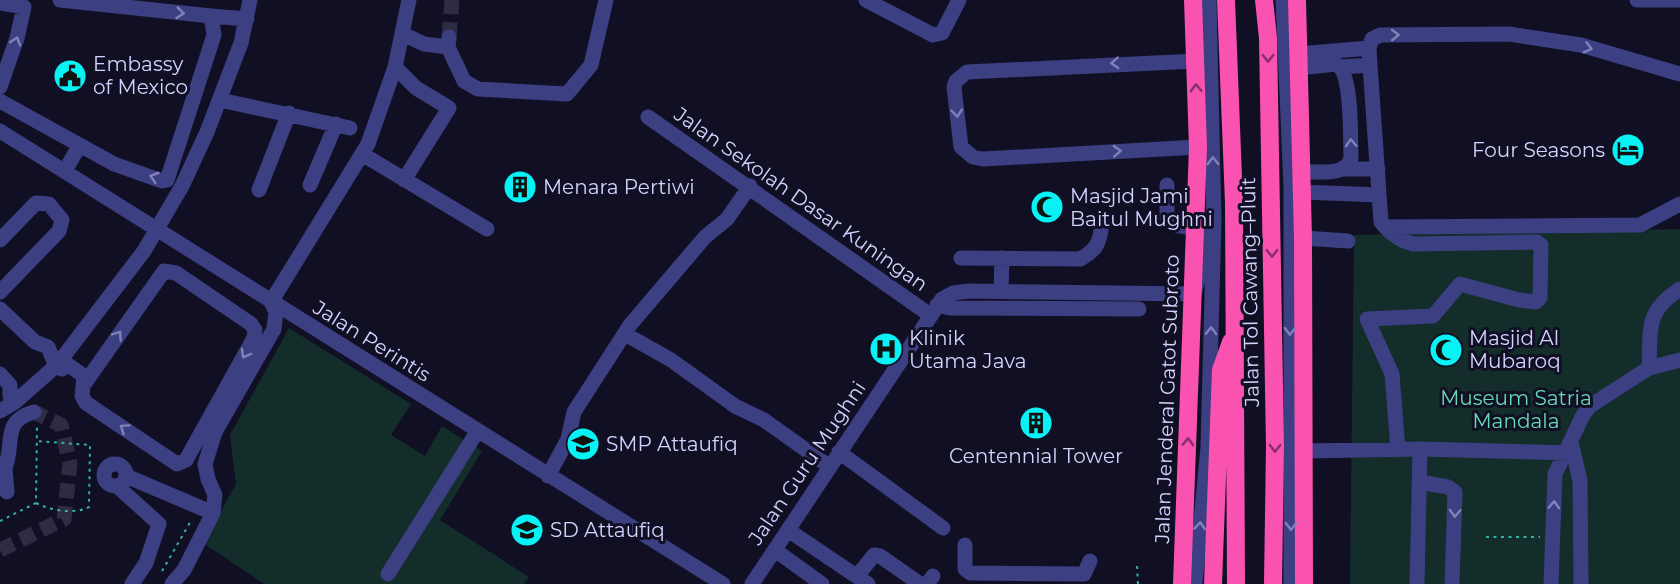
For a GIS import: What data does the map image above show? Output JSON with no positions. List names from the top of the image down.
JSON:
{
  "streets": {
    "highway": ["Jalan Tol Cawang–Pluit", "Jalan Jenderal Gatot Subroto"],
    "street": ["Jalan Sekolah Dasar Kuningan", "Jalan Perintis", "Jalan Guru Mughni"]
  },
  "crossings": [
    ["Jalan Sekolah Dasar Kuningan", "Jalan Guru Mughni"]
  ],
  "parks": ["Museum Satria Mandala"],
  "places": {
    "public building": ["Embassy of Mexico"],
    "hotel": ["Four Seasons"],
    "building": ["Menara Pertiwi", "Centennial Tower"],
    "mosque": ["Masjid Jami Baitul Mughni", "Masjid Al Mubaroq"],
    "hospital": ["Klinik Utama Java"],
    "school or university": ["SMP Attaufiq", "SD Attaufiq"]
  }
}
